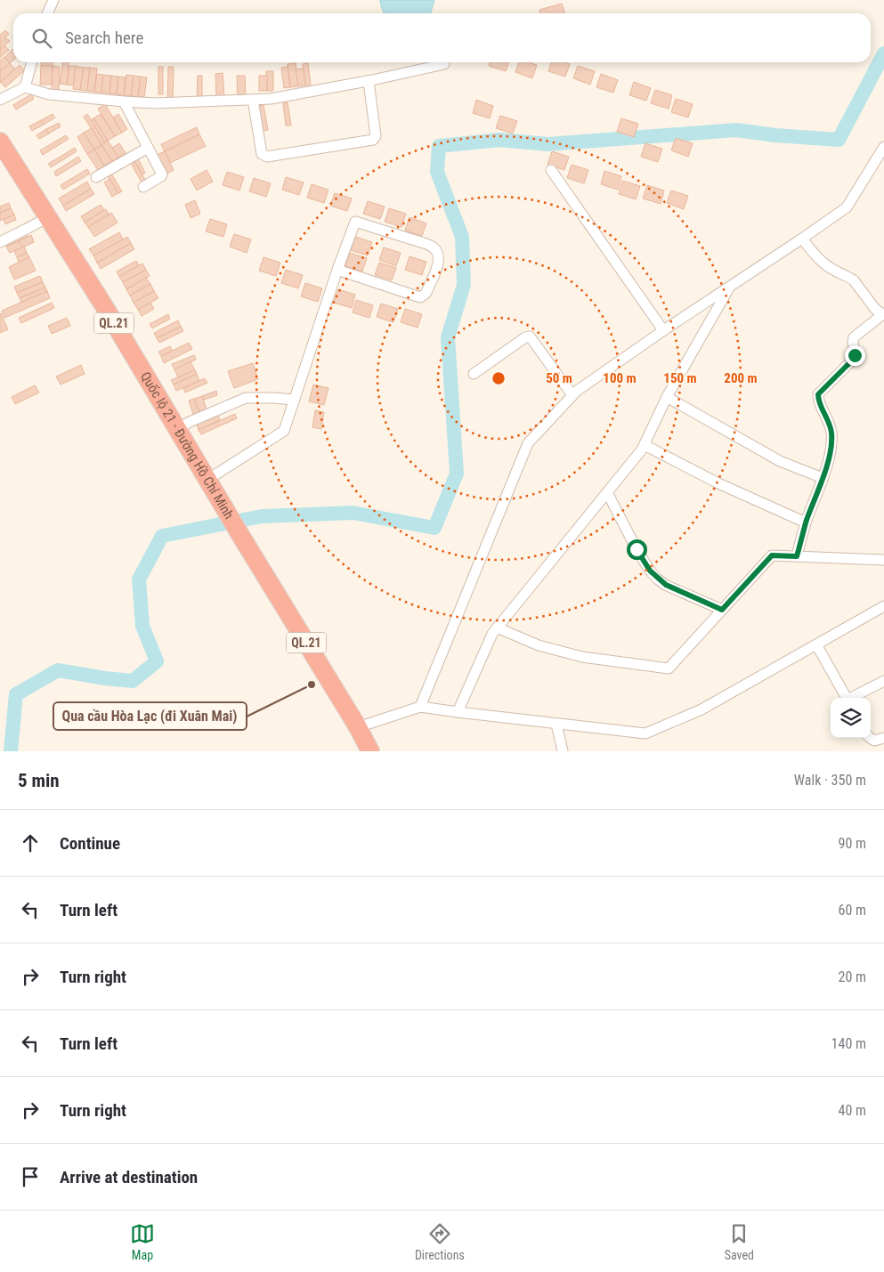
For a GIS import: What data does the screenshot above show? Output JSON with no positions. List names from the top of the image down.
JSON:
{
  "streets": {
    "highway": ["QL.21", "Quốc lộ 21 - Đường Hồ Chí Minh"]
  },
  "places": ["Qua cầu Hòa Lạc (đi Xuân Mai)"],
  "page": {
    "search": "Search here",
    "heading": ["5 min", "Walk · 350 m"],
    "list": [
      ["Continue", "90 m"],
      ["Turn left", "60 m"],
      ["Turn right", "20 m"],
      ["Turn left", "140 m"],
      ["Turn right", "40 m"],
      "Arrive at destination"
    ],
    "nav": ["Map", "Directions", "Saved"]
  },
  "rings": [
    "50 m",
    "100 m",
    "150 m",
    "200 m"
  ]
}
